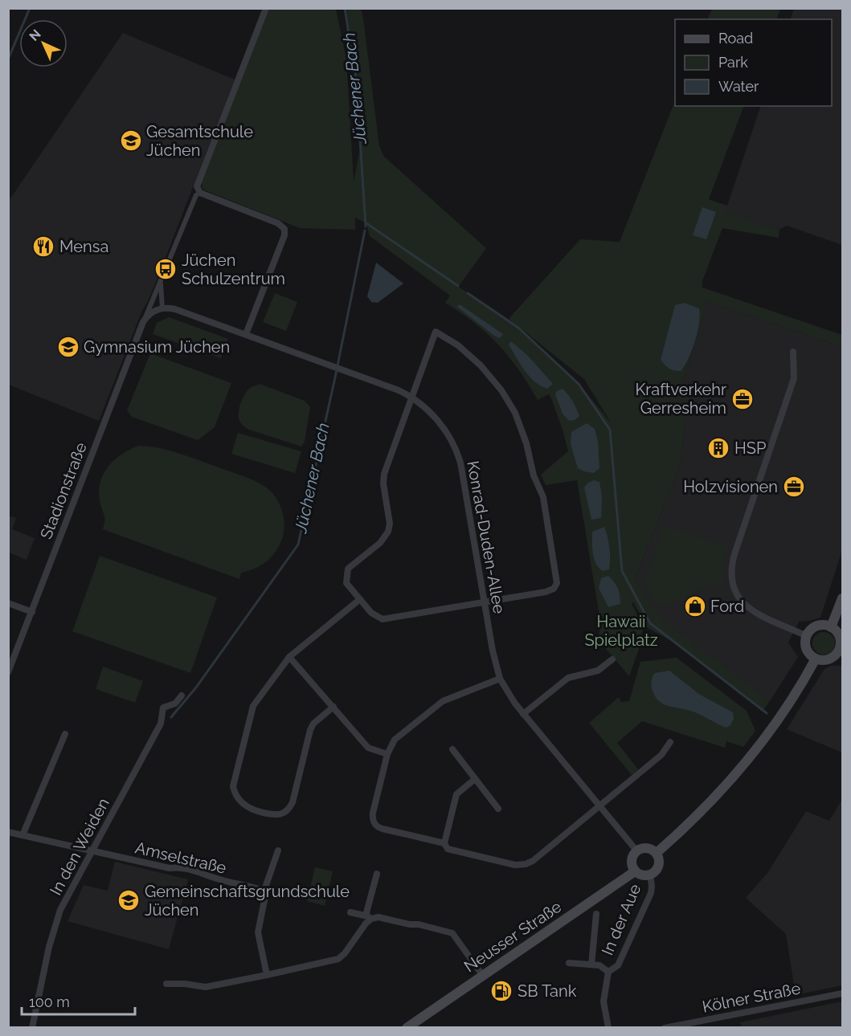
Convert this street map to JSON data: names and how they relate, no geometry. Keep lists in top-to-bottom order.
{
  "streets": {
    "main road": ["Neusser Straße"],
    "street": [
      "Stadionstraße",
      "Konrad-Duden-Allee",
      "In den Weiden",
      "Amselstraße",
      "In der Aue",
      "Kölner Straße"
    ]
  },
  "crossings": [
    ["Konrad-Duden-Allee", "In der Aue"],
    ["Konrad-Duden-Allee", "Neusser Straße"],
    ["In den Weiden", "Amselstraße"],
    ["In der Aue", "Neusser Straße"]
  ],
  "water": ["Jüchener Bach"],
  "parks": ["Hawaii Spielplatz"],
  "places": {
    "school or university": ["Gesamtschule Jüchen", "Gymnasium Jüchen", "Gemeinschaftsgrundschule Jüchen"],
    "restaurant": ["Mensa"],
    "bus stop": ["Jüchen Schulzentrum"],
    "office": ["Kraftverkehr Gerresheim", "Holzvisionen"],
    "building": ["HSP"],
    "shop": ["Ford"],
    "fuel station": ["SB Tank"]
  },
  "legend": ["Road", "Park", "Water"],
  "scale_bar": "100 m",
  "north": "top left"
}
